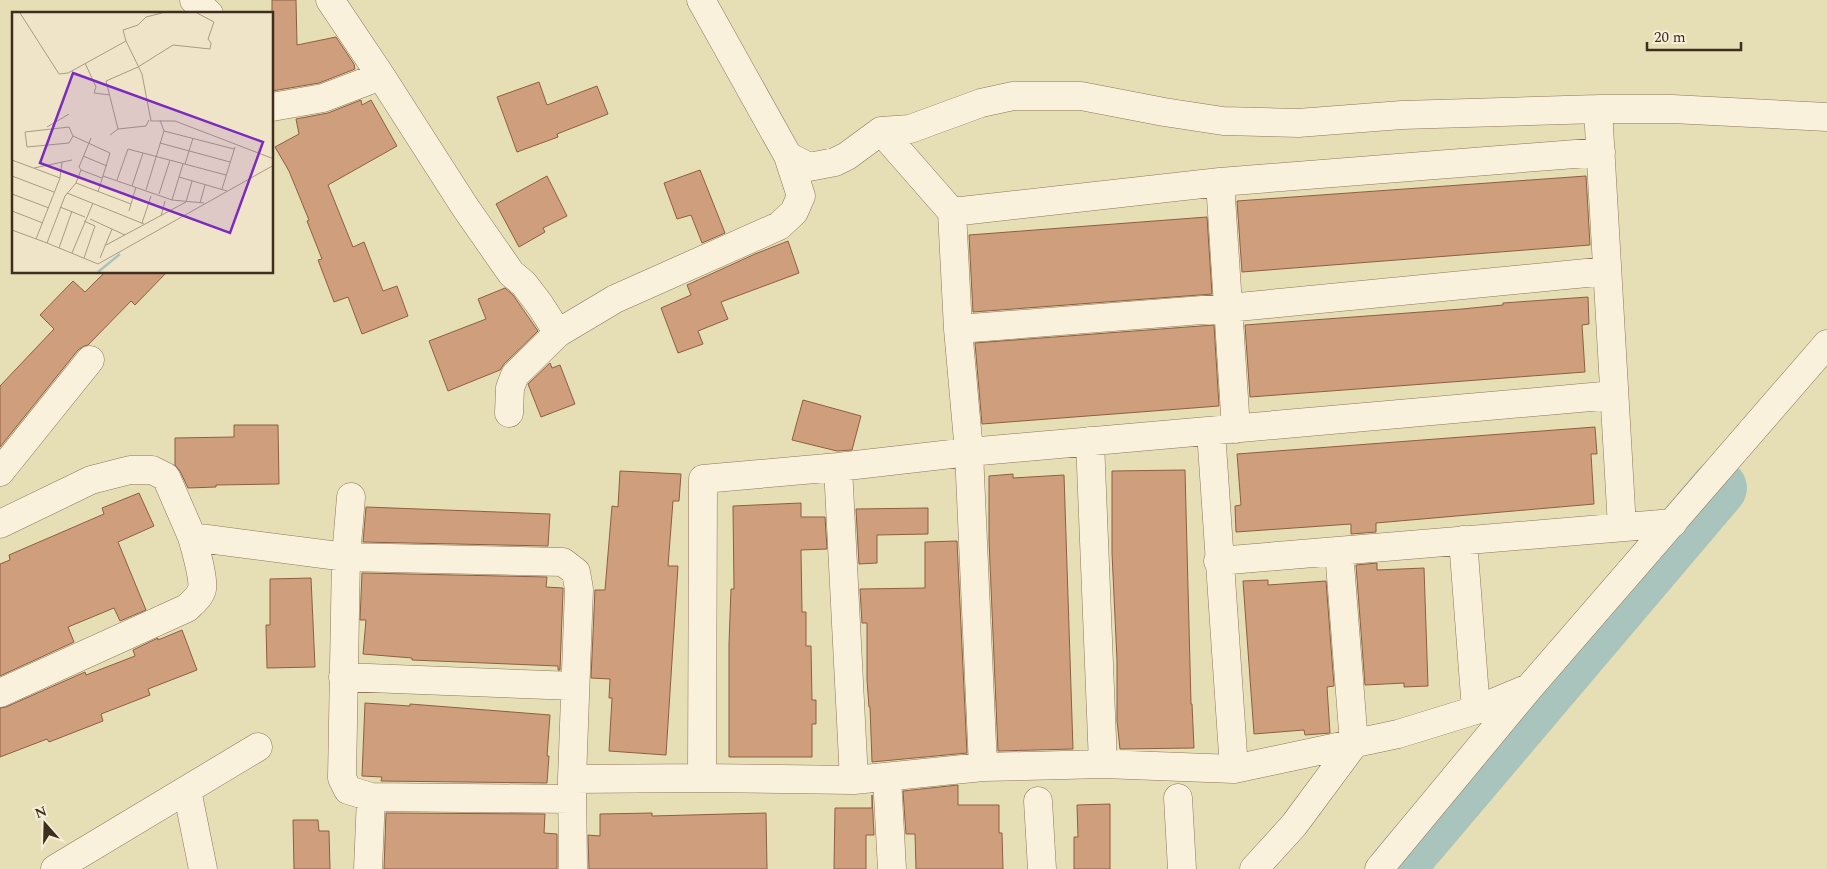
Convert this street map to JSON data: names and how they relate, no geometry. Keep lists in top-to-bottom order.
{
  "scale_bar": "20 m",
  "north": "top"
}
